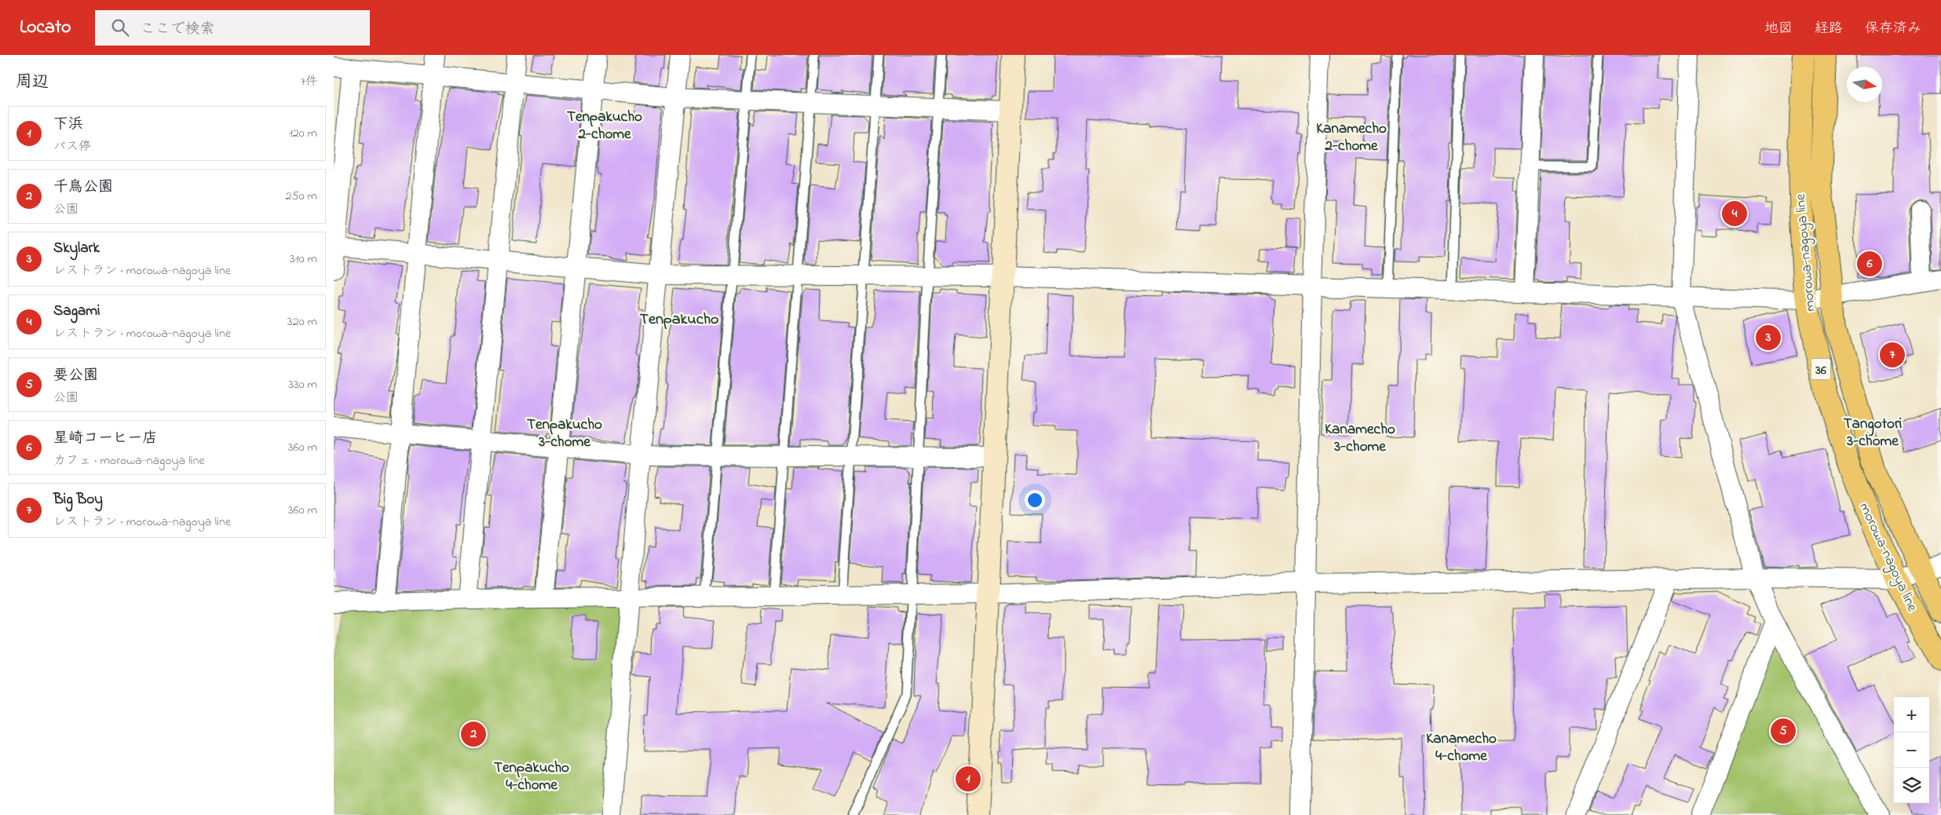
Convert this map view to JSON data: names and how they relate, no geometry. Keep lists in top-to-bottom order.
{
  "streets": {
    "main road": ["morowa-nagoya line", "36"]
  },
  "districts": [
    "Tenpakucho 2-chome",
    "Kanamecho 2-chome",
    "Tenpakucho",
    "Tangotori 3-chome",
    "Tenpakucho 3-chome",
    "Kanamecho 3-chome",
    "Kanamecho 4-chome",
    "Tenpakucho 4-chome"
  ],
  "north": "right",
  "page": {
    "header": "Locato",
    "search": "ここで検索",
    "nav": ["地図", "経路", "保存済み"],
    "heading": ["周辺", "7件"],
    "list": [
      {
        "mark": "1",
        "name": "下浜",
        "note": "バス停",
        "value": "120 m"
      },
      {
        "mark": "2",
        "name": "千鳥公園",
        "note": "公園",
        "value": "250 m"
      },
      {
        "mark": "3",
        "name": "Skylark",
        "note": "レストラン · morowa-nagoya line",
        "value": "310 m"
      },
      {
        "mark": "4",
        "name": "Sagami",
        "note": "レストラン · morowa-nagoya line",
        "value": "320 m"
      },
      {
        "mark": "5",
        "name": "要公園",
        "note": "公園",
        "value": "330 m"
      },
      {
        "mark": "6",
        "name": "星崎コーヒー店",
        "note": "カフェ · morowa-nagoya line",
        "value": "360 m"
      },
      {
        "mark": "7",
        "name": "Big Boy",
        "note": "レストラン · morowa-nagoya line",
        "value": "360 m"
      }
    ],
    "pins": [
      "4",
      "6",
      "3",
      "7",
      "5",
      "2",
      "1"
    ],
    "map_buttons": ["+", "−"]
  }
}
